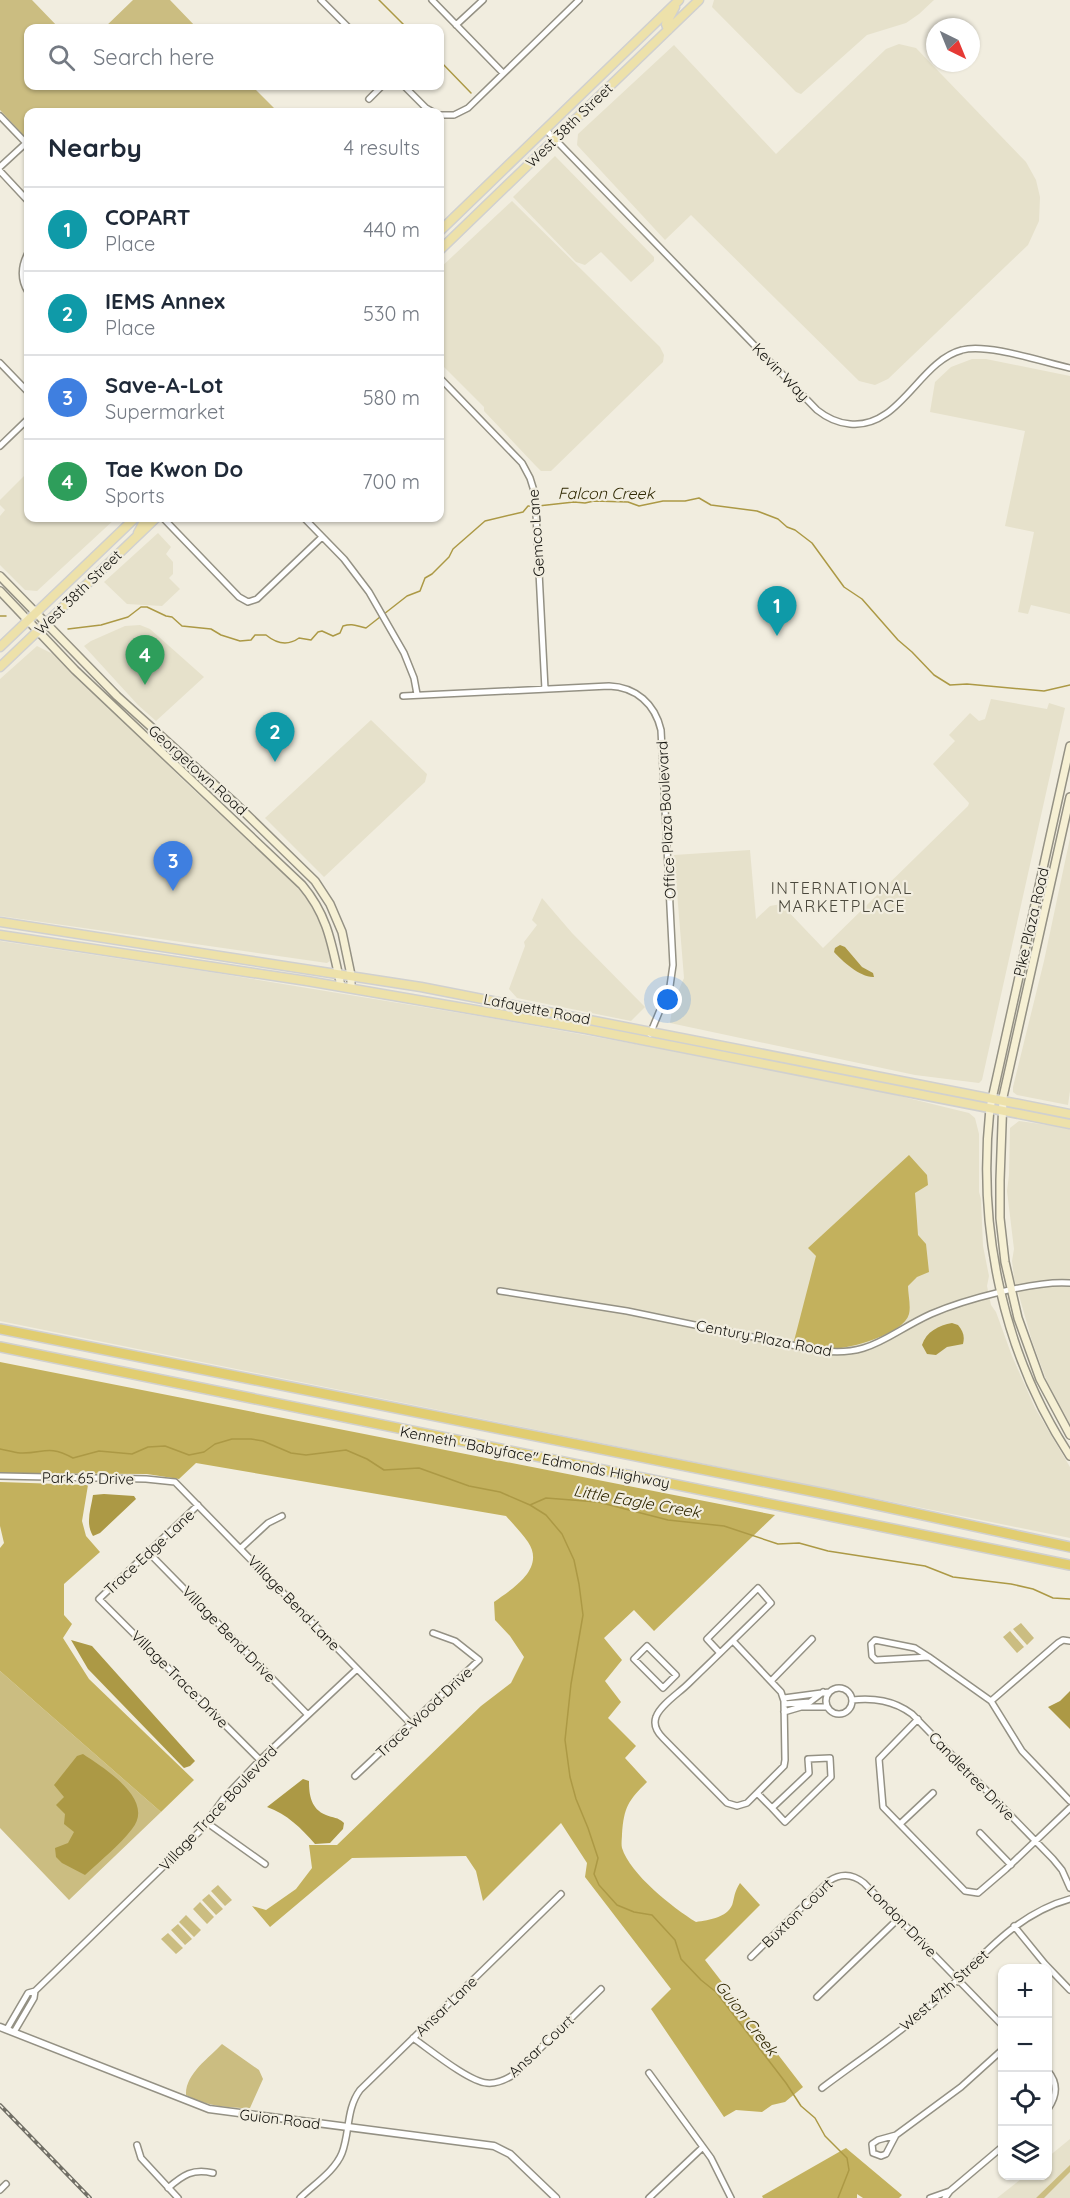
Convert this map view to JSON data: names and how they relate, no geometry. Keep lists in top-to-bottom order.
{
  "streets": {
    "highway": ["Kenneth \"Babyface\" Edmonds Highway"],
    "main road": [
      "West 38th Street",
      "Georgetown Road",
      "Pike Plaza Road",
      "Lafayette Road"
    ],
    "street": [
      "Kevin Way",
      "Gemco Lane",
      "Office Plaza Boulevard",
      "Century Plaza Road",
      "Park 65 Drive",
      "Trace Edge Lane",
      "Village Bend Lane",
      "Village Bend Drive",
      "Village Trace Drive",
      "Trace Wood Drive",
      "Candletree Drive",
      "Village Trace Boulevard",
      "Buxton Court",
      "London Drive",
      "West 47th Street",
      "Ansar Lane",
      "Ansar Court",
      "Guion Road"
    ]
  },
  "crossings": [
    ["West 38th Street", "Kevin Way"],
    ["West 38th Street", "Georgetown Road"],
    ["Gemco Lane", "Office Plaza Boulevard"],
    ["Georgetown Road", "Lafayette Road"],
    ["Office Plaza Boulevard", "Lafayette Road"],
    ["Pike Plaza Road", "Lafayette Road"],
    ["Park 65 Drive", "Village Bend Lane"],
    ["Trace Edge Lane", "Village Bend Lane"],
    ["Trace Edge Lane", "Village Bend Drive"],
    ["Trace Edge Lane", "Village Trace Drive"],
    ["Village Bend Lane", "Trace Wood Drive"],
    ["Village Bend Lane", "Village Trace Boulevard"],
    ["Village Bend Drive", "Village Trace Boulevard"],
    ["Village Trace Drive", "Village Trace Boulevard"],
    ["Village Trace Boulevard", "Guion Road"],
    ["Buxton Court", "London Drive"],
    ["London Drive", "West 47th Street"],
    ["Ansar Lane", "Ansar Court"],
    ["Ansar Lane", "Guion Road"]
  ],
  "districts": ["INTERNATIONAL MARKETPLACE"],
  "water": ["Falcon Creek", "Little Eagle Creek", "Guion Creek"],
  "north": "bottom right",
  "page": {
    "search": "Search here",
    "heading": ["Nearby", "4 results"],
    "list": [
      {
        "mark": "1",
        "name": "COPART",
        "note": "Place",
        "value": "440 m"
      },
      {
        "mark": "2",
        "name": "IEMS Annex",
        "note": "Place",
        "value": "530 m"
      },
      {
        "mark": "3",
        "name": "Save-A-Lot",
        "note": "Supermarket",
        "value": "580 m"
      },
      {
        "mark": "4",
        "name": "Tae Kwon Do",
        "note": "Sports",
        "value": "700 m"
      }
    ],
    "pins": [
      "1",
      "4",
      "2",
      "3"
    ],
    "map_buttons": ["+", "−"]
  }
}
